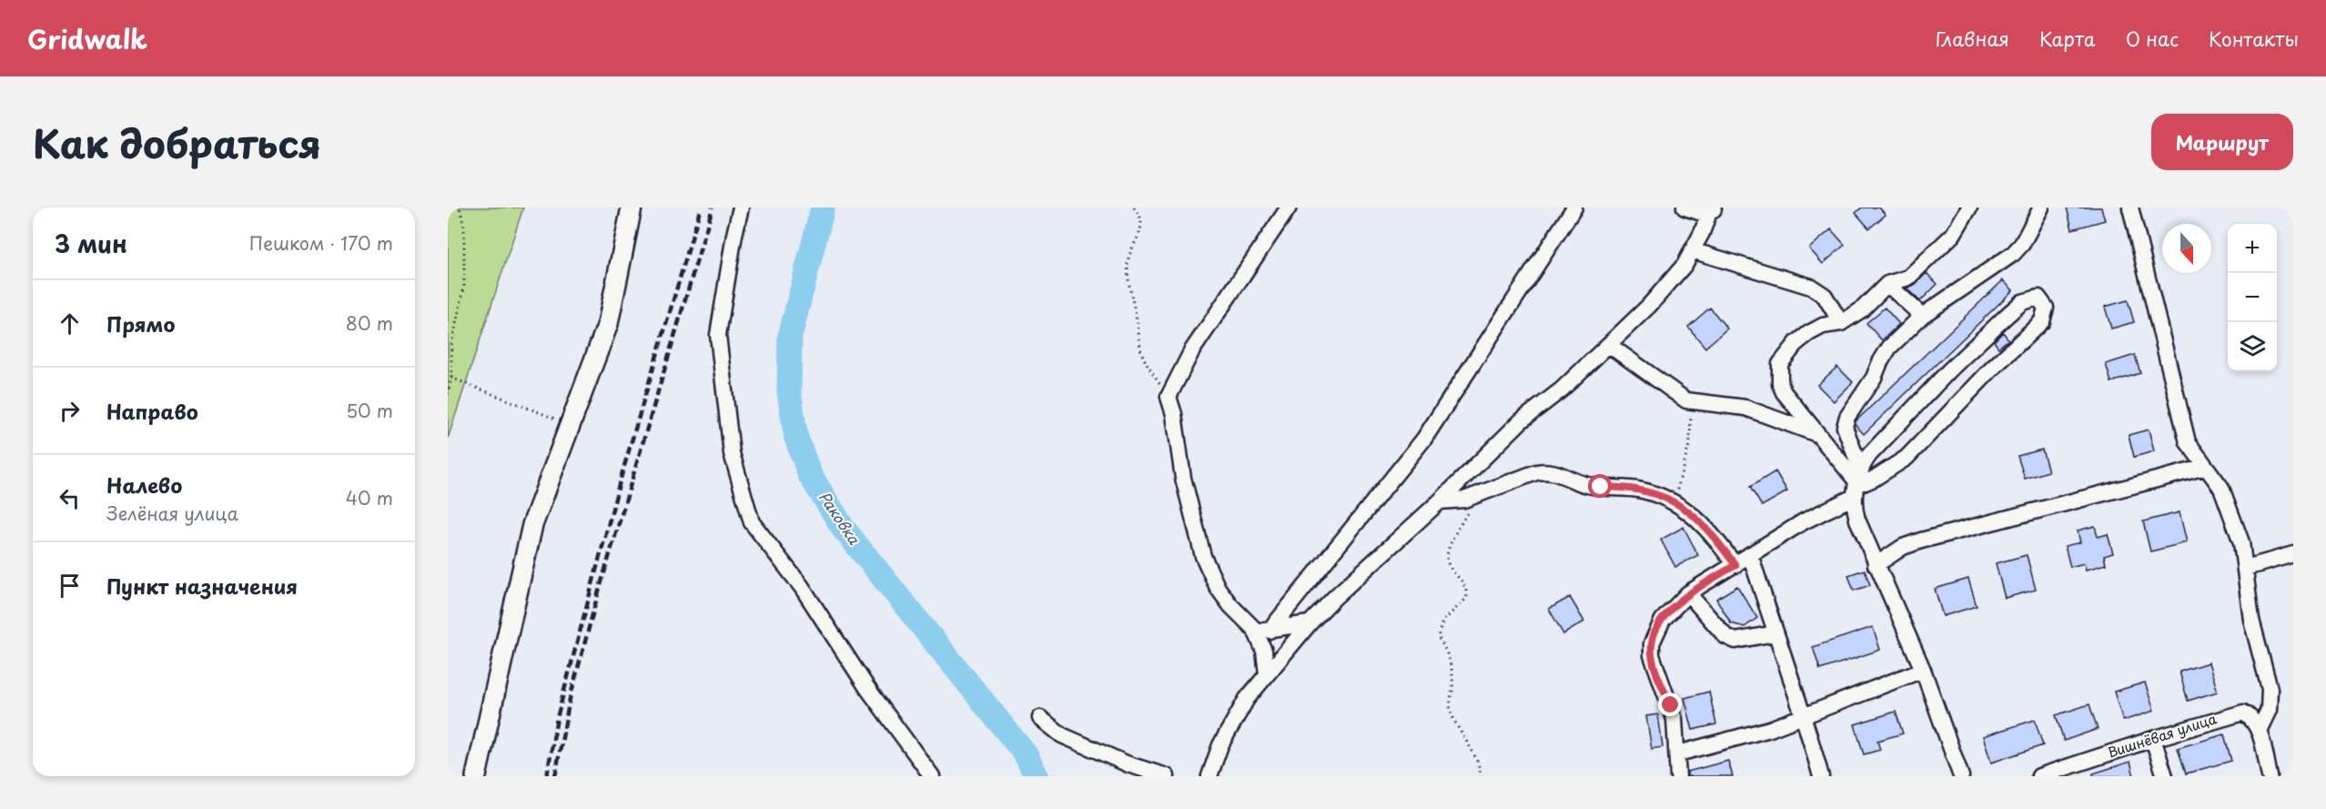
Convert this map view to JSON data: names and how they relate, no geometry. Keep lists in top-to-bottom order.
{
  "streets": {
    "street": ["Вишнёвая улица"]
  },
  "water": ["Раковка"],
  "north": "bottom",
  "page": {
    "header": "Gridwalk",
    "nav": [
      "Главная",
      "Карта",
      "О нас",
      "Контакты"
    ],
    "title": "Как добраться",
    "buttons": "Маршрут",
    "heading": ["3 мин", "Пешком · 170 m"],
    "map_buttons": ["+", "−"],
    "list": [
      ["Прямо", "80 m"],
      ["Направо", "50 m"],
      ["Налево", "Зелёная улица", "40 m"],
      "Пункт назначения"
    ]
  }
}
